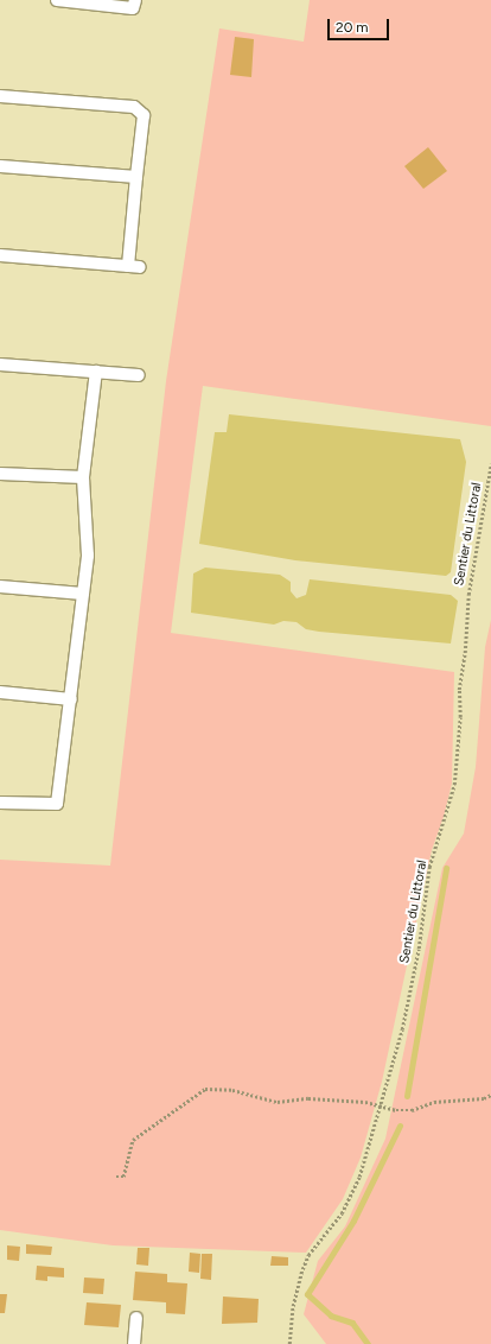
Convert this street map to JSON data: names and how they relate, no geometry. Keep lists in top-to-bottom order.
{
  "streets": {
    "path": ["Sentier du Littoral"]
  },
  "scale_bar": "20 m"
}
